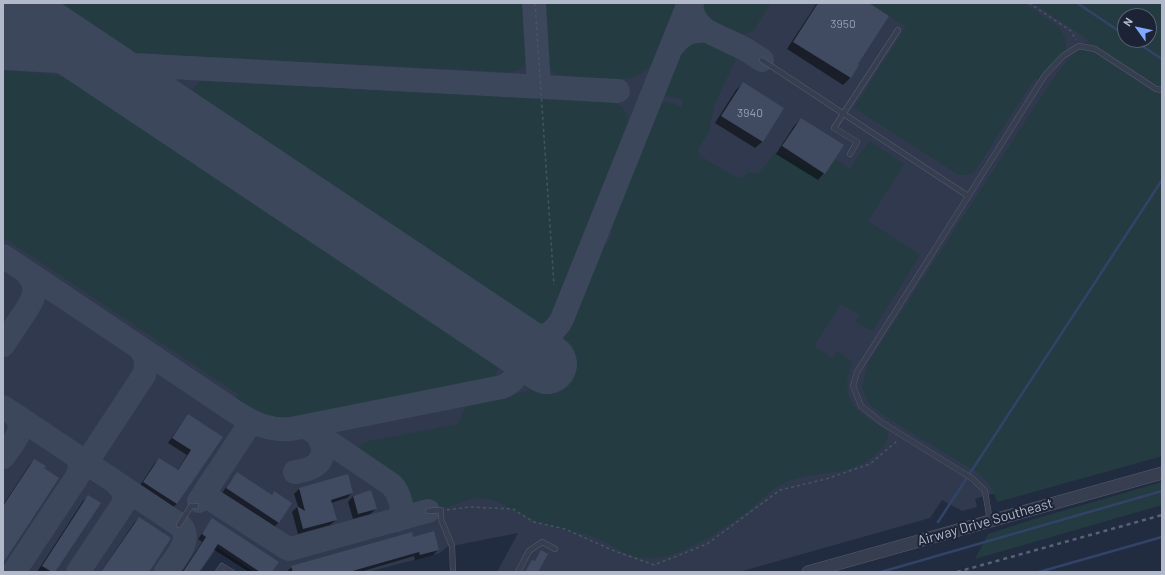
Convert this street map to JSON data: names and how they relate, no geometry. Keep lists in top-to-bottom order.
{
  "streets": {
    "street": ["Airway Drive Southeast"]
  },
  "house_numbers": ["3950", "3940"],
  "north": "top left"
}
